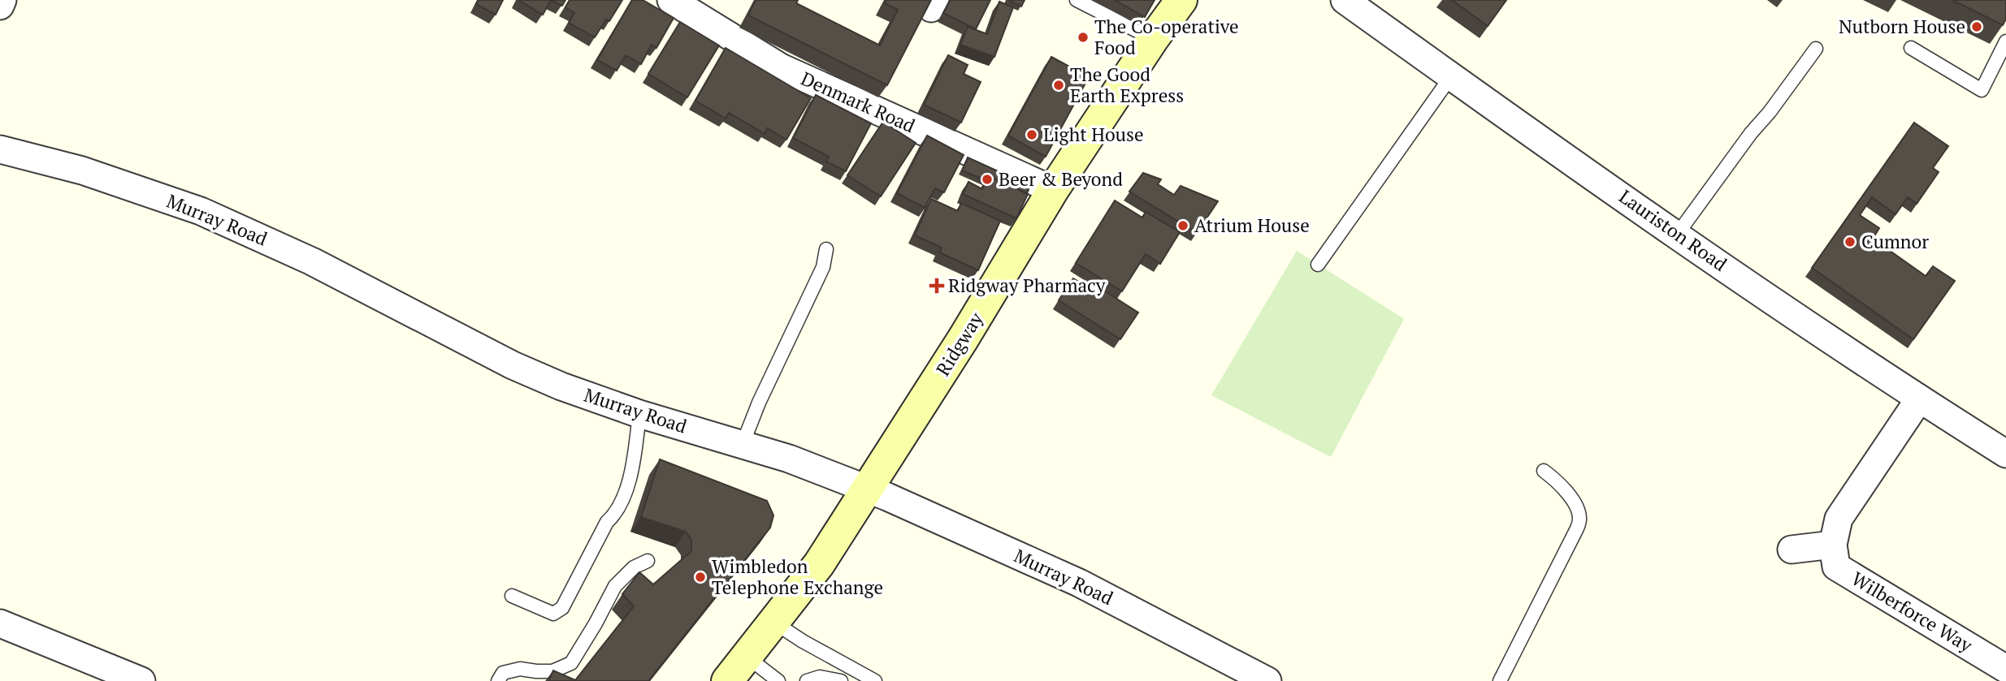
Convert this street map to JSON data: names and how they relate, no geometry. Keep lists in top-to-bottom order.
{
  "streets": {
    "street": [
      "Denmark Road",
      "Murray Road",
      "Lauriston Road",
      "Ridgway",
      "Wilberforce Way"
    ]
  },
  "crossings": [
    ["Denmark Road", "Ridgway"],
    ["Murray Road", "Ridgway"]
  ],
  "places": {
    "other": [
      "Nutborn House",
      "The Co-operative Food",
      "The Good Earth Express",
      "Light House",
      "Beer & Beyond",
      "Atrium House",
      "Cumnor",
      "Wimbledon Telephone Exchange"
    ],
    "health": ["Ridgway Pharmacy"]
  }
}
